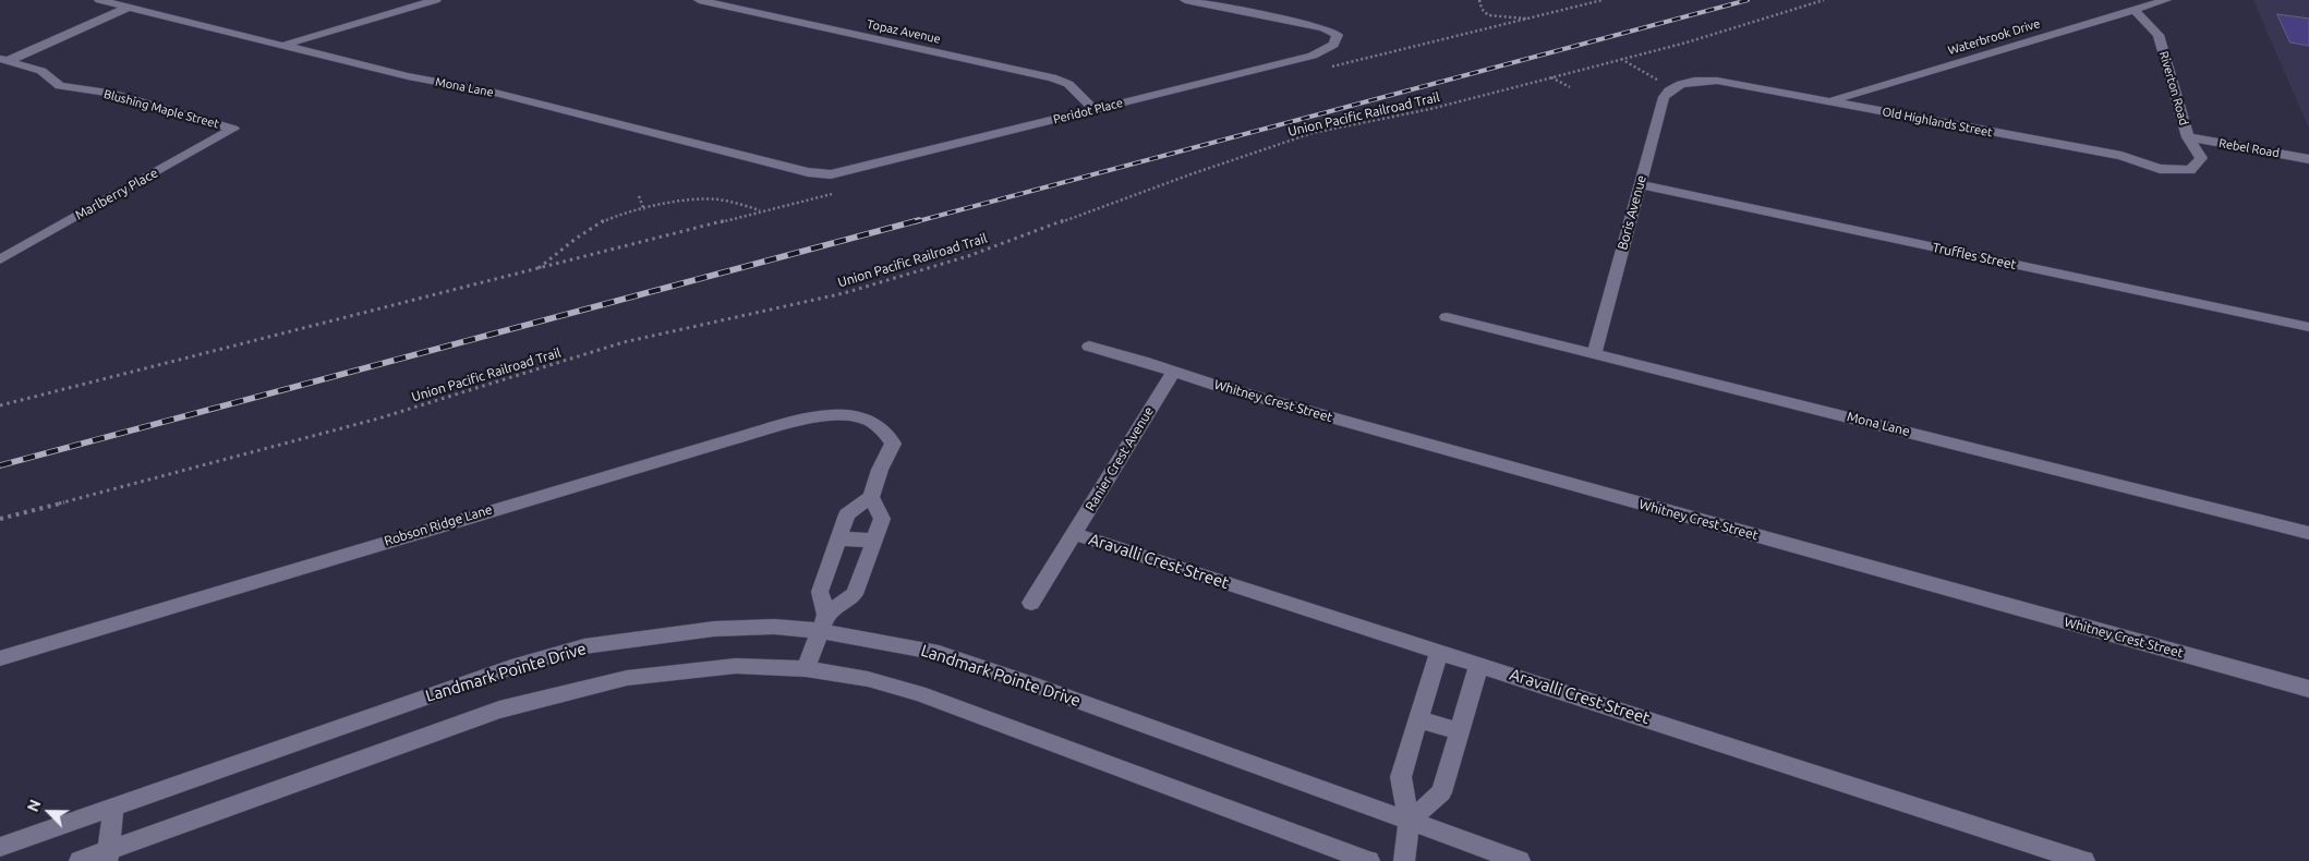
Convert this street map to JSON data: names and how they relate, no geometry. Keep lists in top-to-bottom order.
{
  "streets": {
    "street": [
      "Topaz Avenue",
      "Waterbrook Drive",
      "Mona Lane",
      "Riverton Road",
      "Blushing Maple Street",
      "Peridot Place",
      "Old Highlands Street",
      "Rebel Road",
      "Marlberry Place",
      "Boris Avenue",
      "Truffles Street",
      "Whitney Crest Street",
      "Ranier Crest Avenue",
      "Robson Ridge Lane",
      "Aravalli Crest Street",
      "Landmark Pointe Drive"
    ],
    "path": ["Union Pacific Railroad Trail"]
  },
  "crossings": [
    ["Topaz Avenue", "Peridot Place"],
    ["Waterbrook Drive", "Riverton Road"],
    ["Waterbrook Drive", "Old Highlands Street"],
    ["Mona Lane", "Peridot Place"],
    ["Mona Lane", "Boris Avenue"],
    ["Riverton Road", "Old Highlands Street"],
    ["Riverton Road", "Rebel Road"],
    ["Blushing Maple Street", "Marlberry Place"],
    ["Old Highlands Street", "Boris Avenue"],
    ["Boris Avenue", "Truffles Street"],
    ["Whitney Crest Street", "Ranier Crest Avenue"],
    ["Ranier Crest Avenue", "Aravalli Crest Street"]
  ],
  "north": "top left"
}
